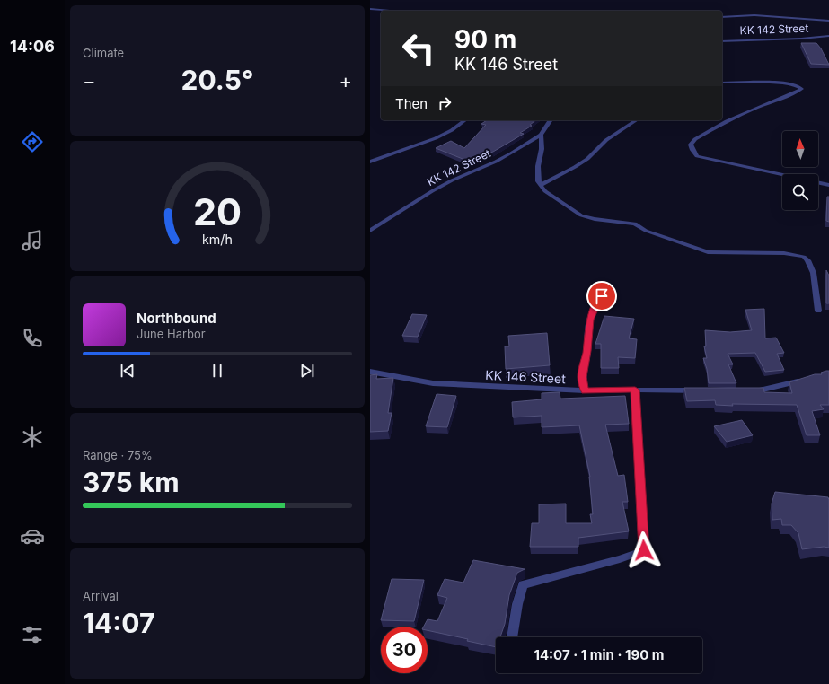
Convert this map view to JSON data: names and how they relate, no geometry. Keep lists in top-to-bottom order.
{
  "streets": {
    "street": ["KK 142 Street", "KK 146 Street"]
  },
  "north": "top",
  "page": {
    "tabs": "14:06",
    "tile": [
      "Climate",
      ["Range · 75%", "375 km"],
      ["Arrival", "14:07"]
    ],
    "turn": ["90 m", "KK 146 Street"],
    "heat": ["−", "20.5°", "+"],
    "then": "Then",
    "song": ["Northbound", "June Harbor"],
    "limit": "30",
    "trip": "14:07 · 1 min · 190 m",
    "gauge": ["20", "km/h"]
  }
}
